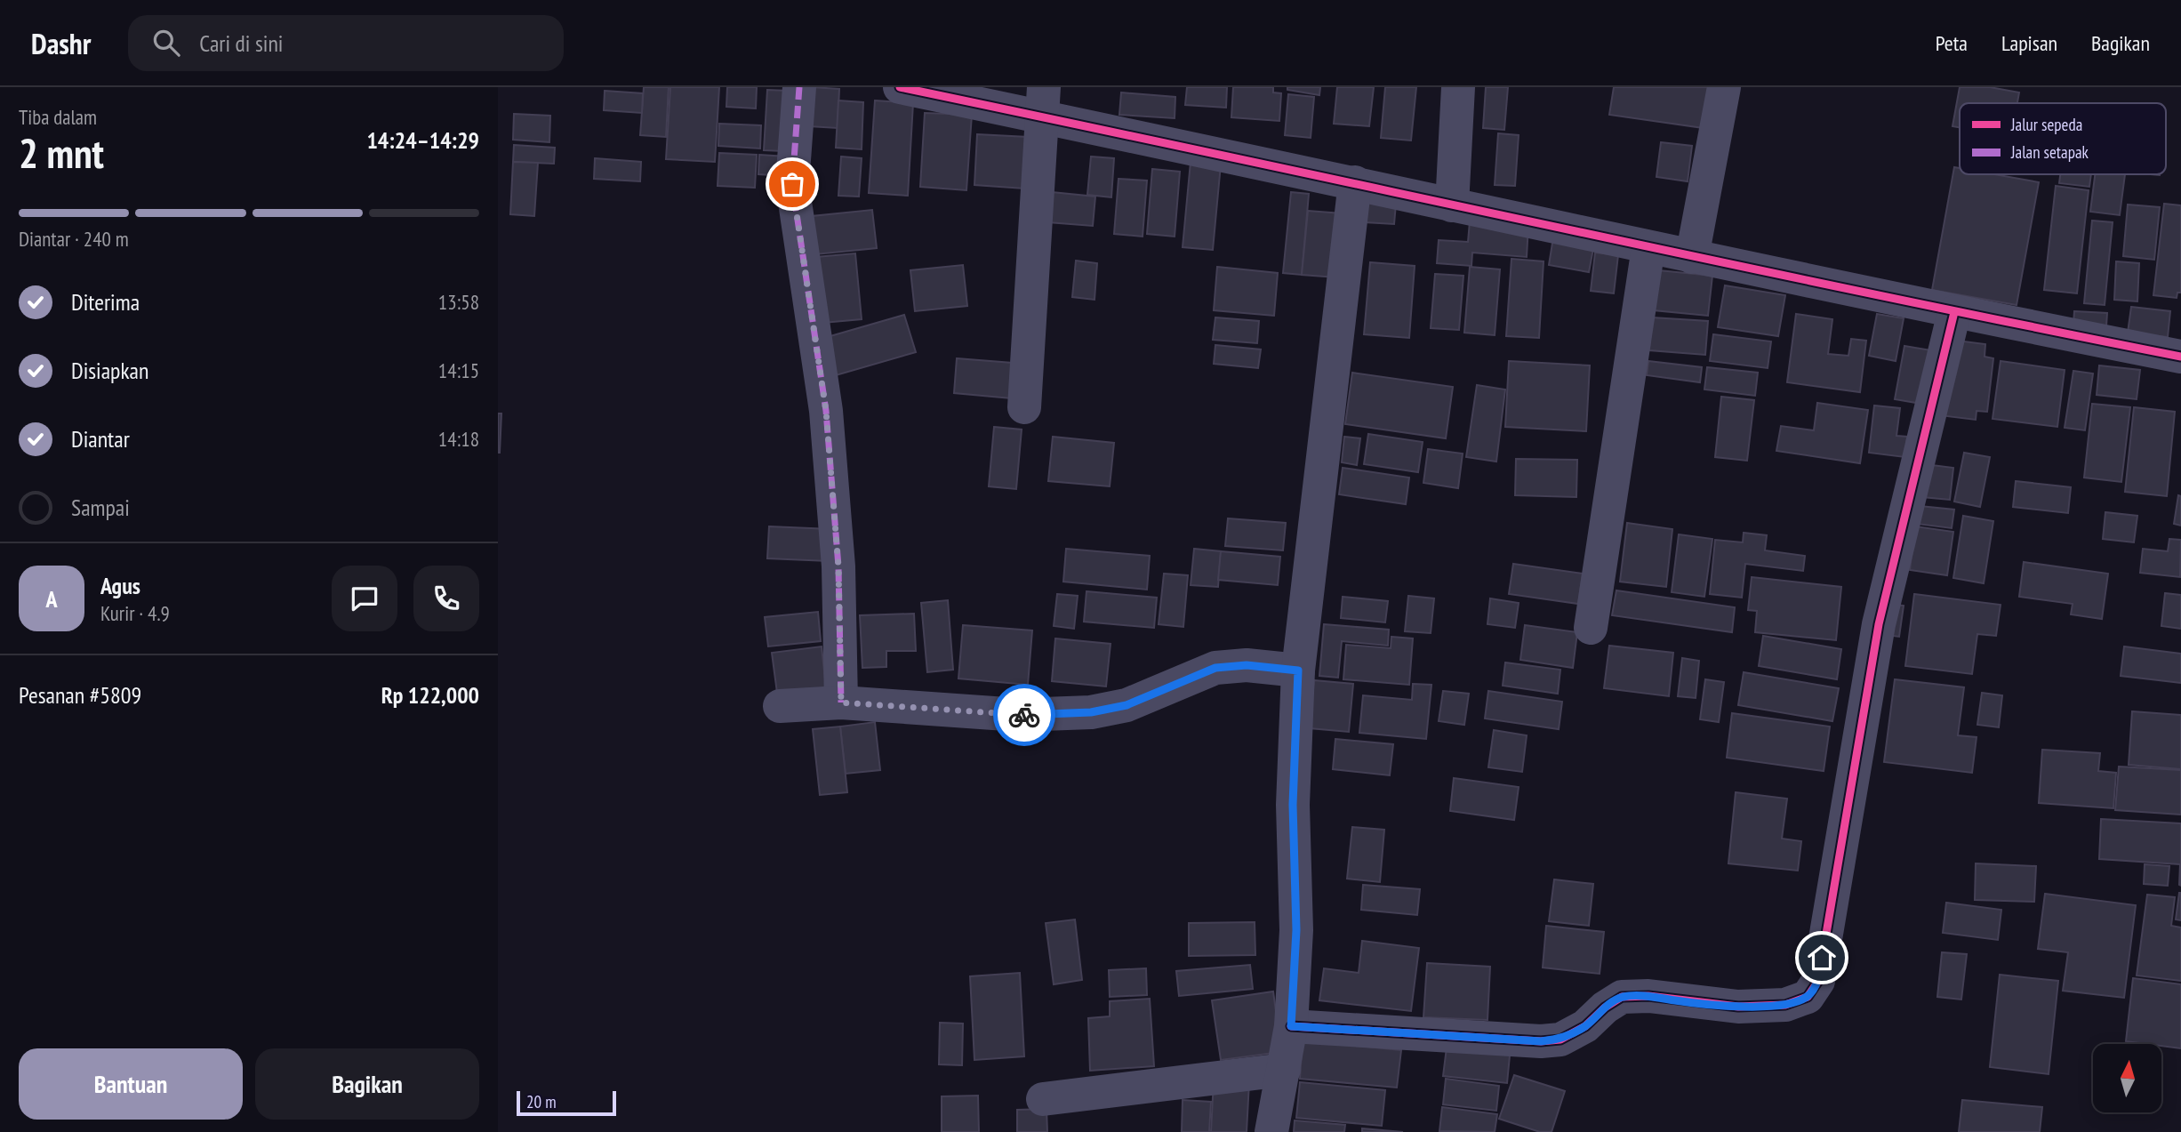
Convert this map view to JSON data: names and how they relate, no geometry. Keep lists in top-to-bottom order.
{
  "legend": ["Jalur sepeda", "Jalan setapak"],
  "scale_bar": "20 m",
  "north": "top",
  "page": {
    "header": "Dashr",
    "search": "Cari di sini",
    "nav": ["Peta", "Lapisan", "Bagikan"],
    "heading": ["2 mnt", "Tiba dalam", "14:24–14:29"],
    "panel": [
      "Agus",
      "Kurir · 4.9",
      "Pesanan #5809",
      "Rp 122,000"
    ],
    "bar": "Diantar · 240 m",
    "list": [
      ["Diterima", "13:58"],
      ["Disiapkan", "14:15"],
      ["Diantar", "14:18"],
      "Sampai"
    ],
    "round": "A",
    "buttons": ["Bantuan", "Bagikan"],
    "scale": "20 m"
  }
}
